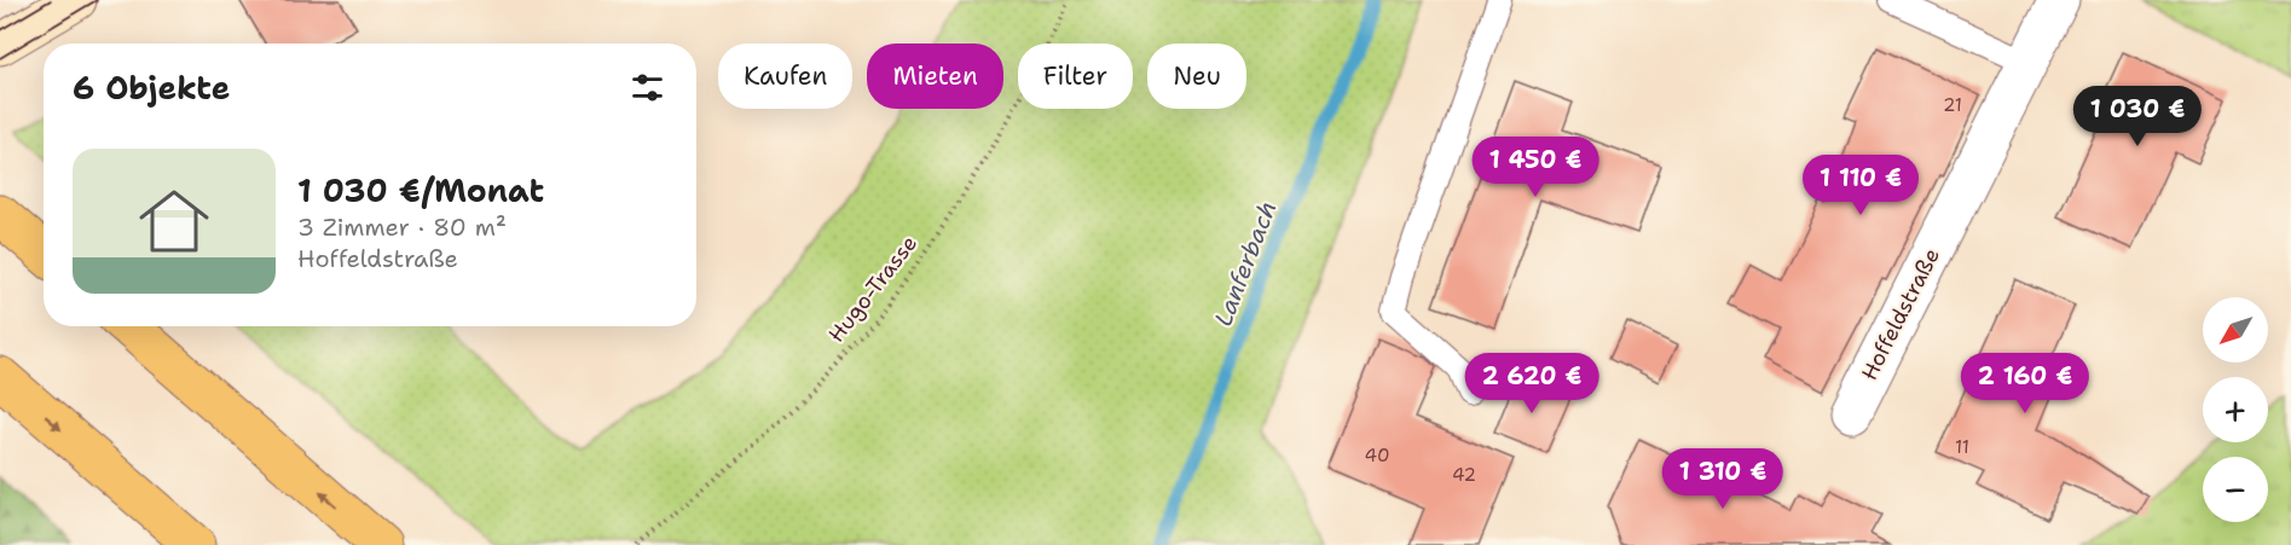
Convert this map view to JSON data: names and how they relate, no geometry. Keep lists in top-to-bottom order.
{
  "streets": {
    "street": ["Hoffeldstraße"],
    "path": ["Hugo-Trasse"]
  },
  "water": ["Lanferbach"],
  "house_numbers": [
    "21",
    "11",
    "40",
    "42"
  ],
  "north": "bottom left",
  "page": {
    "chip": [
      "Kaufen",
      "Mieten",
      "Filter",
      "Neu"
    ],
    "heading": "6 Objekte",
    "price": [
      "1 030 €",
      "1 450 €",
      "1 110 €",
      "2 620 €",
      "2 160 €",
      "1 310 €"
    ],
    "list": [
      {
        "name": "1 030 €/Monat",
        "note": "3 Zimmer · 80 m² · Hoffeldstraße"
      }
    ],
    "map_buttons": ["+", "−"]
  }
}
